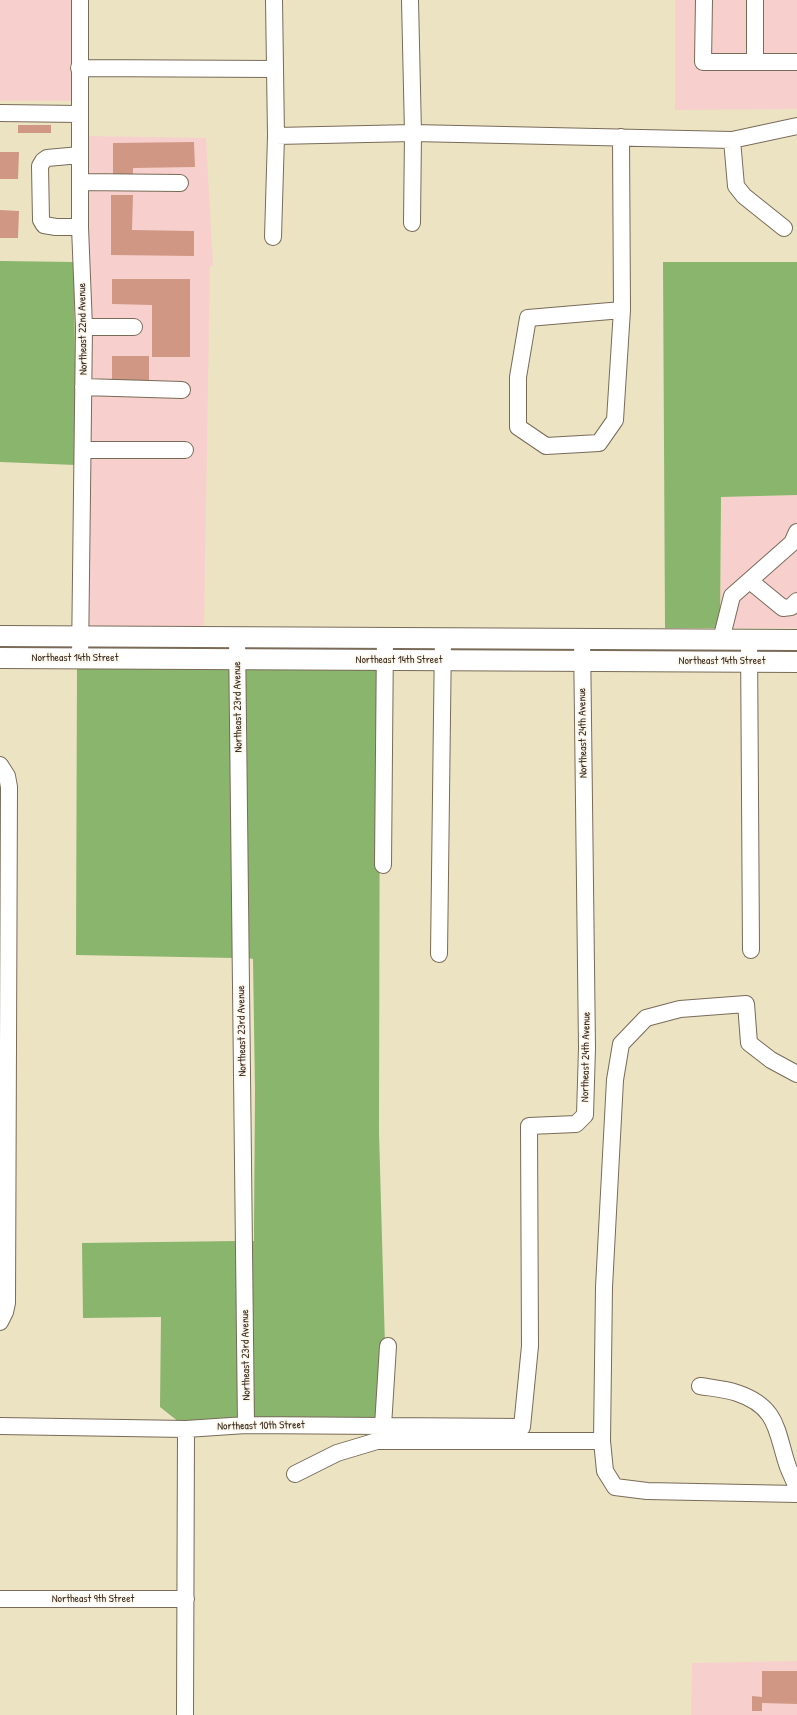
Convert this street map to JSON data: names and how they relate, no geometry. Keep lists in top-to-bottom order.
{
  "streets": {
    "main road": ["Northeast 14th Street"],
    "street": [
      "Northeast 22nd Avenue",
      "Northeast 23rd Avenue",
      "Northeast 24th Avenue",
      "Northeast 10th Street",
      "Northeast 9th Street"
    ]
  },
  "crossings": [
    ["Northeast 22nd Avenue", "Northeast 14th Street"],
    ["Northeast 14th Street", "Northeast 23rd Avenue"],
    ["Northeast 14th Street", "Northeast 24th Avenue"],
    ["Northeast 23rd Avenue", "Northeast 10th Street"],
    ["Northeast 24th Avenue", "Northeast 10th Street"]
  ]
}
